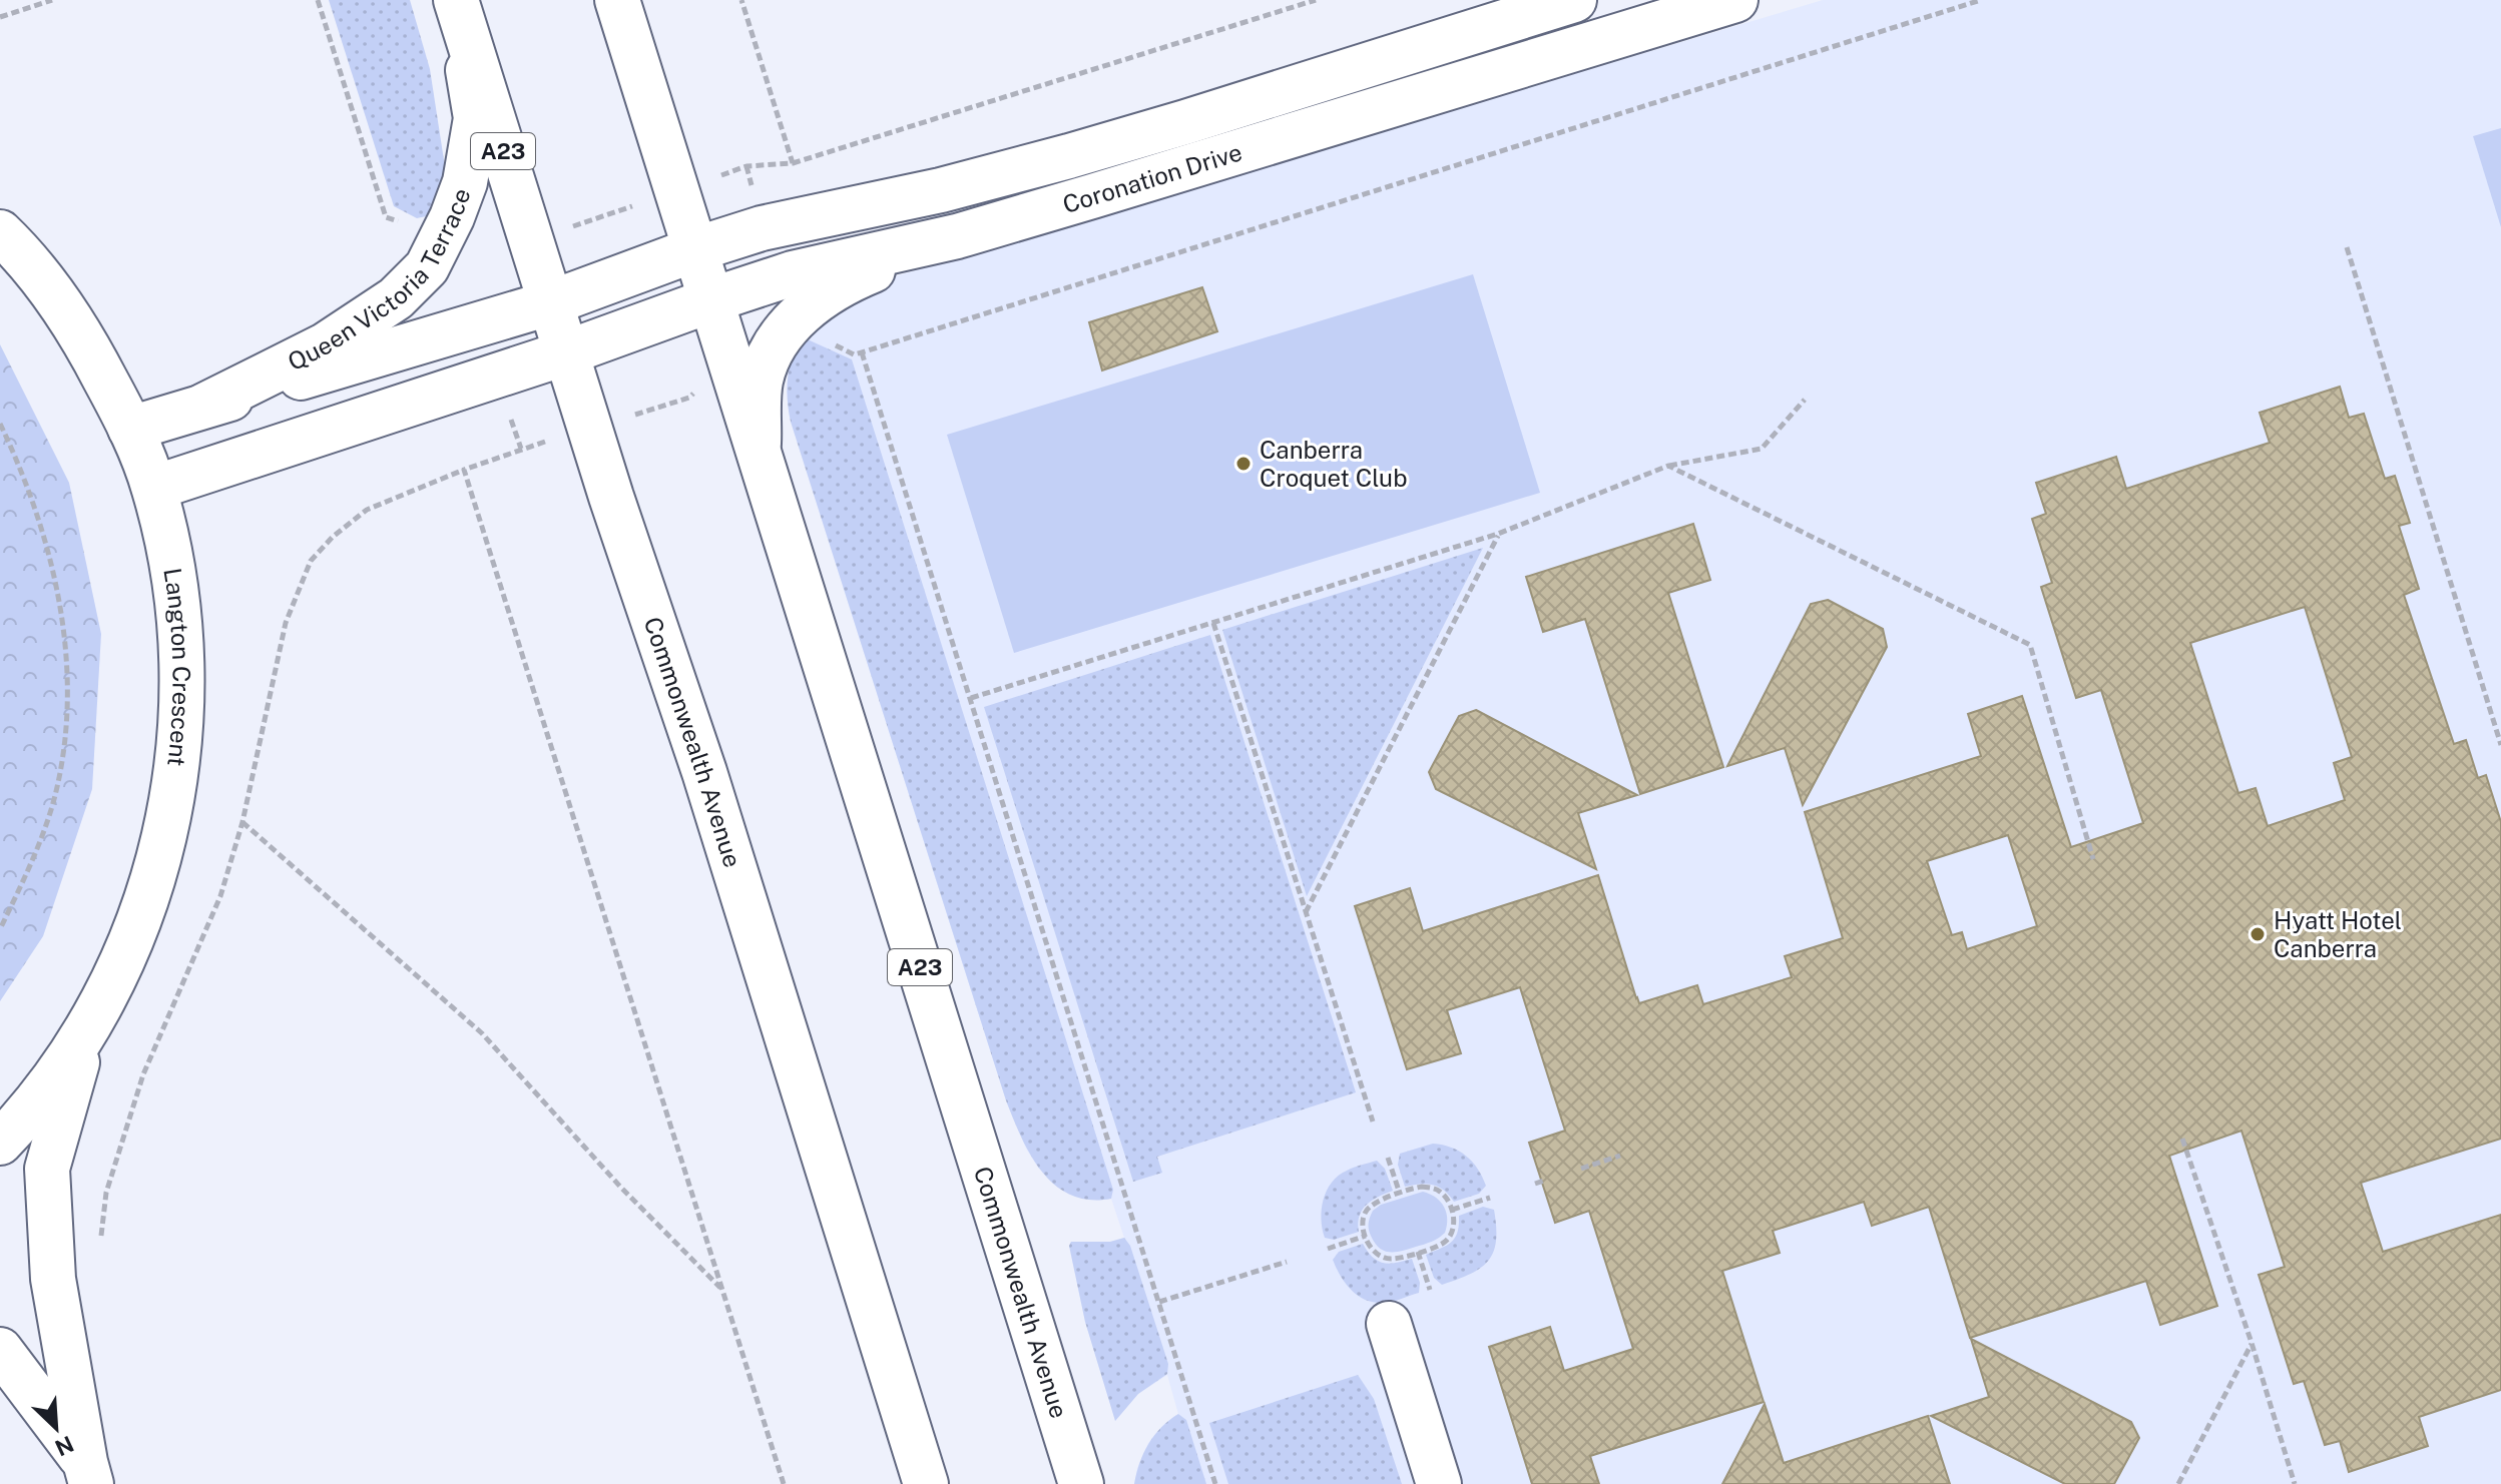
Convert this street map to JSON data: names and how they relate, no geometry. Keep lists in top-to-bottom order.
{
  "streets": {
    "main road": [
      "A23",
      "Coronation Drive",
      "Queen Victoria Terrace",
      "Langton Crescent",
      "Commonwealth Avenue"
    ]
  },
  "crossings": [
    ["Coronation Drive", "Queen Victoria Terrace"],
    ["Coronation Drive", "Commonwealth Avenue"],
    ["Queen Victoria Terrace", "Commonwealth Avenue"]
  ],
  "places": ["Canberra Croquet Club", "Hyatt Hotel Canberra"],
  "north": "bottom right"
}
